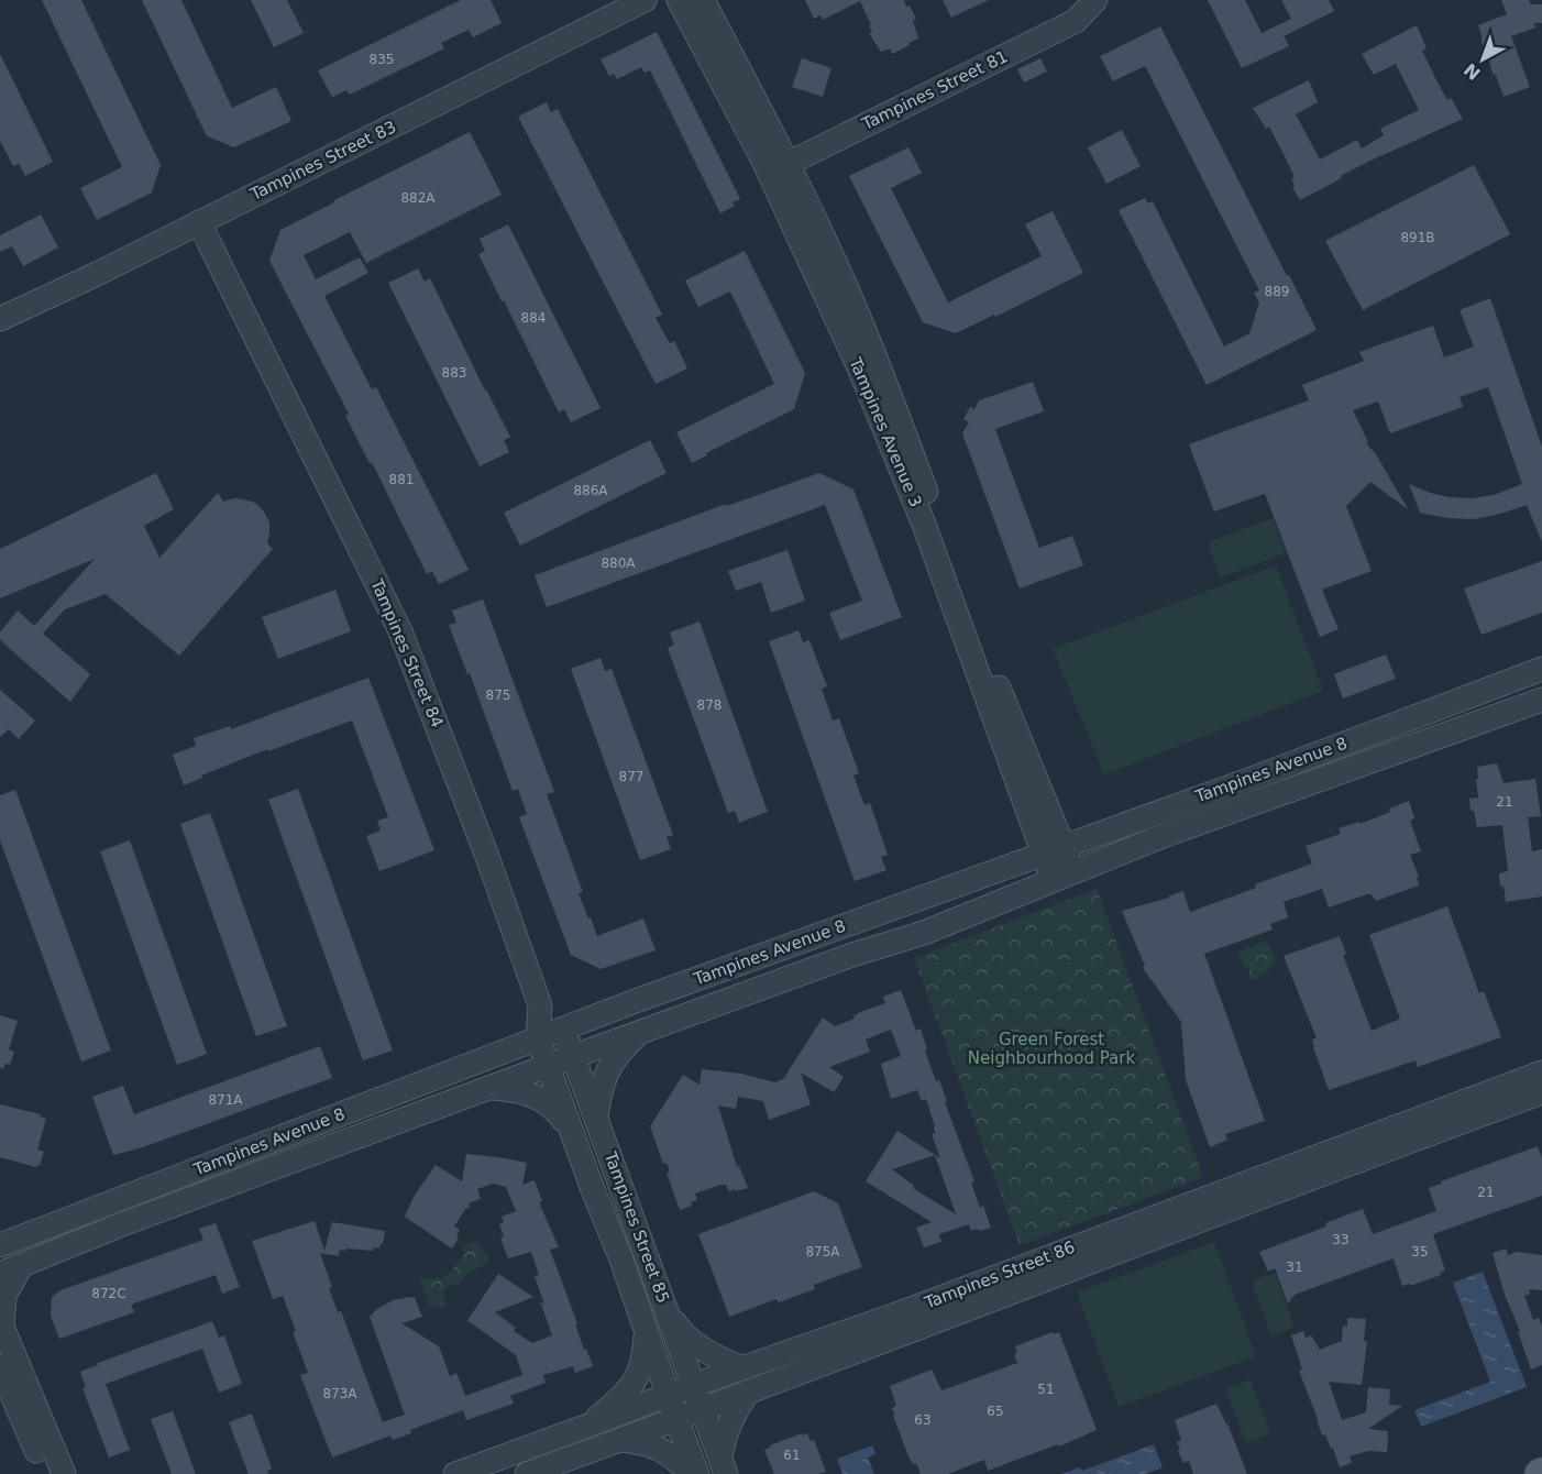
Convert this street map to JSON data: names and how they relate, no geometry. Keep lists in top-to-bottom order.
{
  "streets": {
    "street": [
      "Tampines Street 81",
      "Tampines Street 83",
      "Tampines Avenue 3",
      "Tampines Street 84",
      "Tampines Avenue 8",
      "Tampines Street 85",
      "Tampines Street 86"
    ]
  },
  "crossings": [
    ["Tampines Street 81", "Tampines Avenue 3"],
    ["Tampines Street 83", "Tampines Street 84"],
    ["Tampines Avenue 3", "Tampines Avenue 8"],
    ["Tampines Street 84", "Tampines Avenue 8"],
    ["Tampines Street 84", "Tampines Street 85"],
    ["Tampines Avenue 8", "Tampines Street 85"],
    ["Tampines Street 85", "Tampines Street 86"]
  ],
  "parks": ["Green Forest Neighbourhood Park"],
  "house_numbers": [
    "835",
    "882A",
    "891B",
    "889",
    "884",
    "883",
    "881",
    "886A",
    "880A",
    "875",
    "878",
    "877",
    "21",
    "871A",
    "21",
    "33",
    "875A",
    "35",
    "31",
    "872C",
    "51",
    "873A",
    "65",
    "63",
    "61"
  ],
  "north": "bottom left"
}
